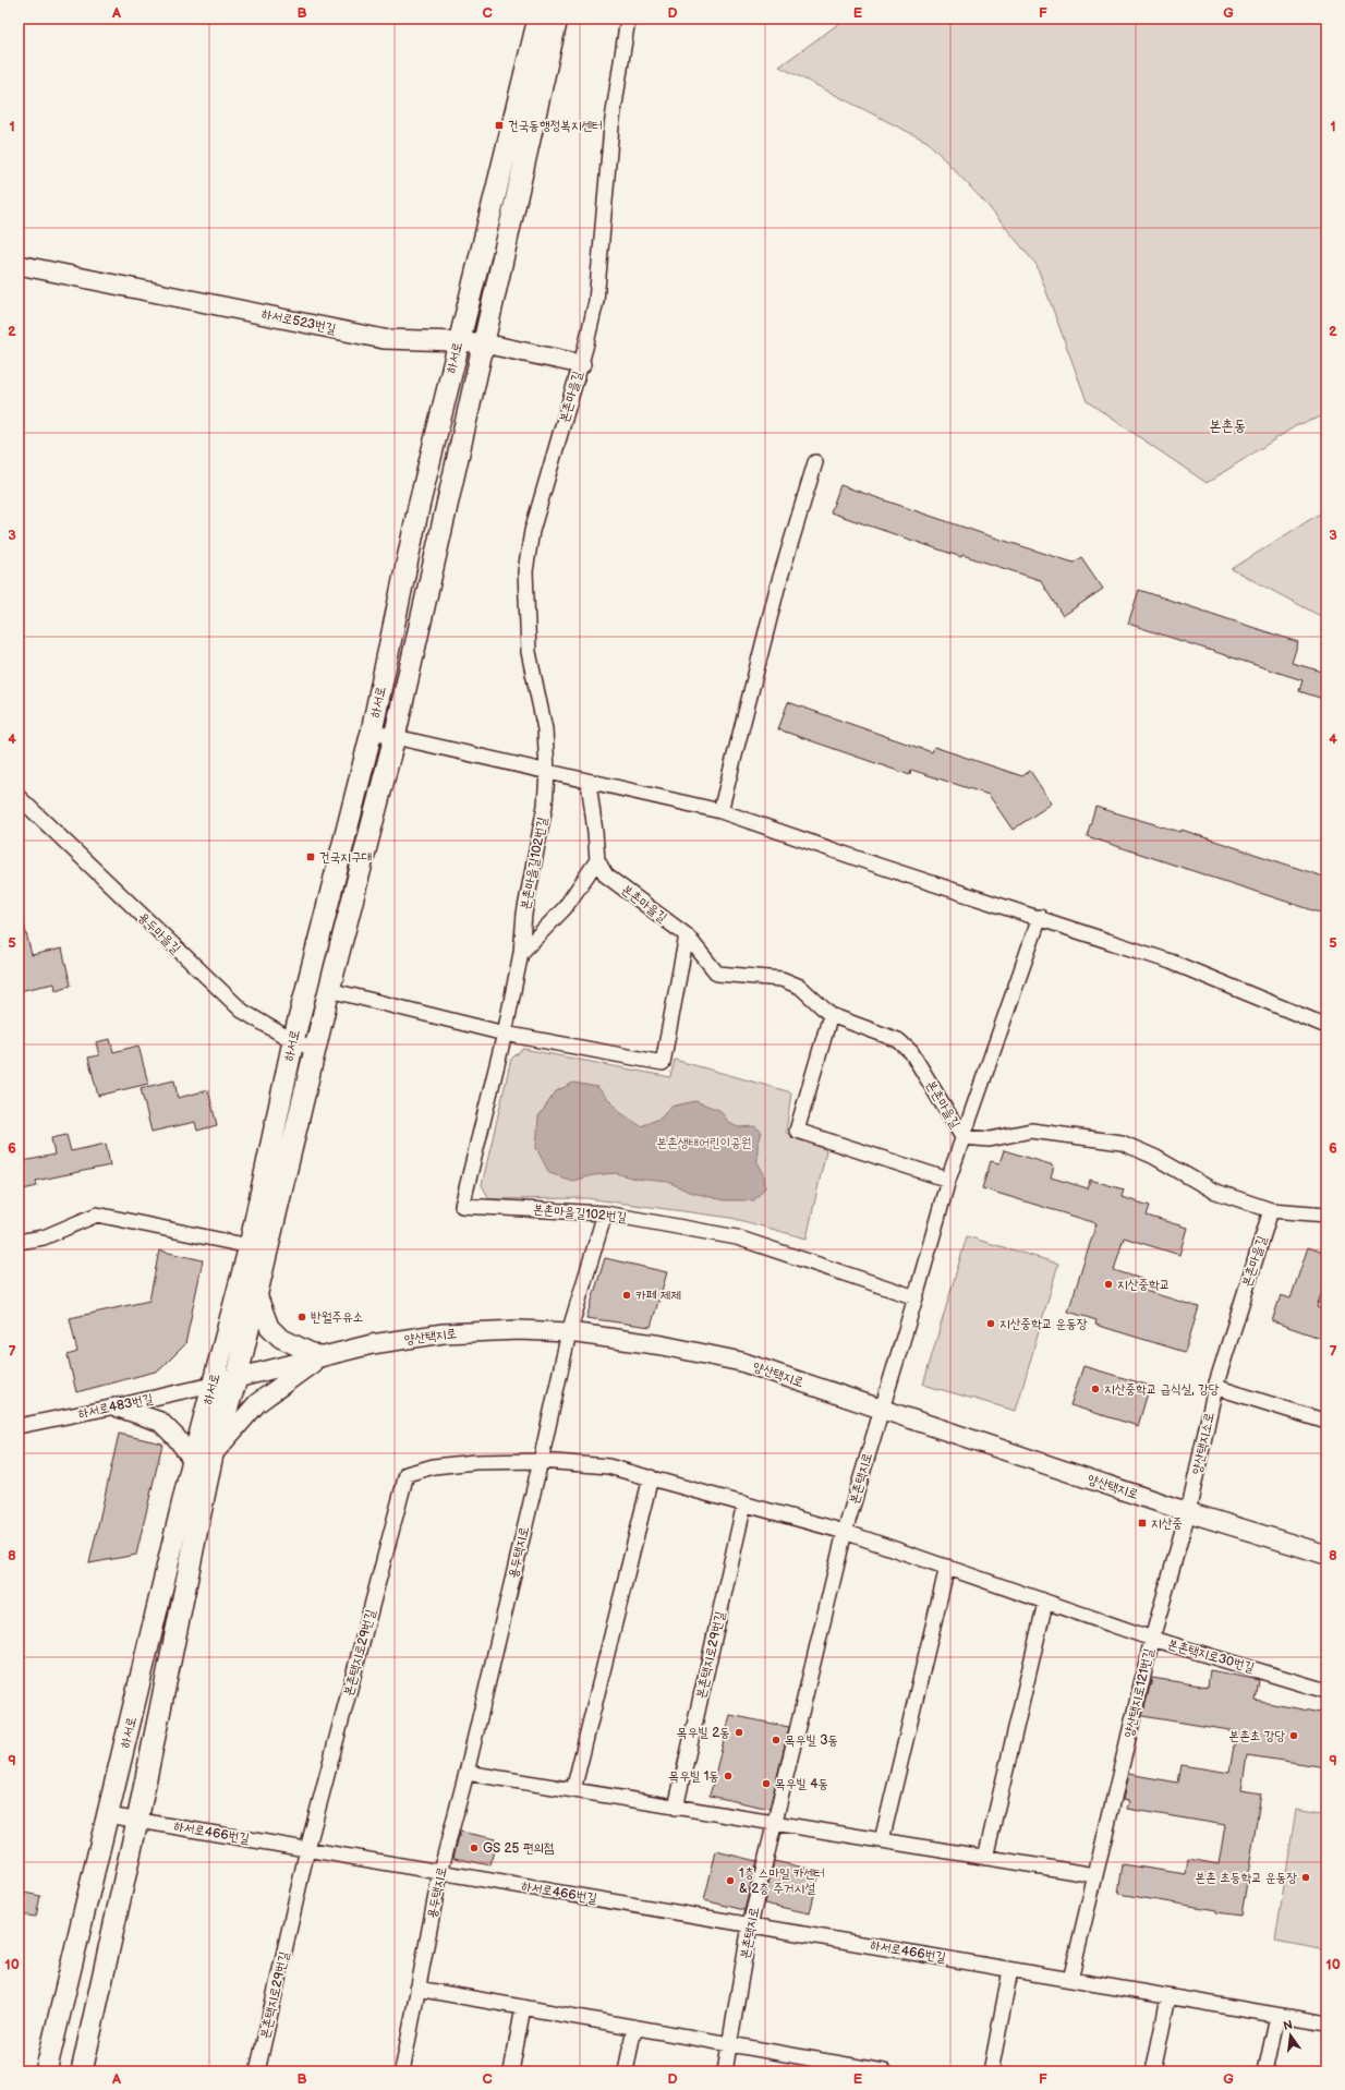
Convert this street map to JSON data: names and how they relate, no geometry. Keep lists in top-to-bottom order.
{
  "streets": {
    "main road": ["하서로"],
    "street": [
      "하서로523번길",
      "본촌마을길",
      "본촌마을길102번길",
      "용두마을길",
      "양산택지로",
      "하서로483번길",
      "양산택지소로",
      "본촌택지로",
      "용두택지로",
      "본촌택지로29번길",
      "본촌택지로30번길",
      "양산택지로121번길",
      "하서로466번길"
    ]
  },
  "crossings": [
    ["하서로523번길", "하서로"],
    ["하서로523번길", "본촌마을길"],
    ["하서로", "용두마을길"],
    ["하서로", "양산택지로"],
    ["하서로", "하서로483번길"],
    ["하서로", "하서로466번길"],
    ["본촌마을길", "본촌마을길102번길"],
    ["본촌마을길", "양산택지소로"],
    ["본촌마을길", "본촌택지로"],
    ["본촌마을길102번길", "본촌택지로"],
    ["본촌마을길102번길", "용두택지로"],
    ["양산택지로", "하서로483번길"],
    ["양산택지로", "양산택지소로"],
    ["양산택지로", "본촌택지로"],
    ["양산택지로", "용두택지로"],
    ["양산택지로", "양산택지로121번길"],
    ["양산택지소로", "양산택지로121번길"],
    ["본촌택지로", "본촌택지로29번길"],
    ["본촌택지로", "본촌택지로30번길"],
    ["본촌택지로", "하서로466번길"],
    ["용두택지로", "본촌택지로29번길"],
    ["용두택지로", "하서로466번길"],
    ["본촌택지로29번길", "본촌택지로30번길"],
    ["본촌택지로29번길", "하서로466번길"],
    ["본촌택지로30번길", "양산택지로121번길"],
    ["양산택지로121번길", "하서로466번길"]
  ],
  "districts": ["본촌동"],
  "parks": ["본촌생태어린이공원"],
  "places": {
    "transit": ["건국동행정복지센터", "건국지구대", "지산중"],
    "other": [
      "지산중학교",
      "카페 제제",
      "반월주유소",
      "지산중학교 운동장",
      "지산중학교 급식실, 강당",
      "목우빌 2동",
      "본촌초 강당",
      "목우빌 3동",
      "목우빌 1동",
      "목우빌 4동",
      "GS 25 편의점",
      "본촌 초등학교 운동장",
      "1층 스마일 카센터 & 2층 주거시설"
    ]
  },
  "north": "top",
  "grid": {
    "columns": [
      "A",
      "B",
      "C",
      "D",
      "E",
      "F",
      "G"
    ],
    "rows": [
      "1",
      "2",
      "3",
      "4",
      "5",
      "6",
      "7",
      "8",
      "9",
      "10"
    ]
  }
}
